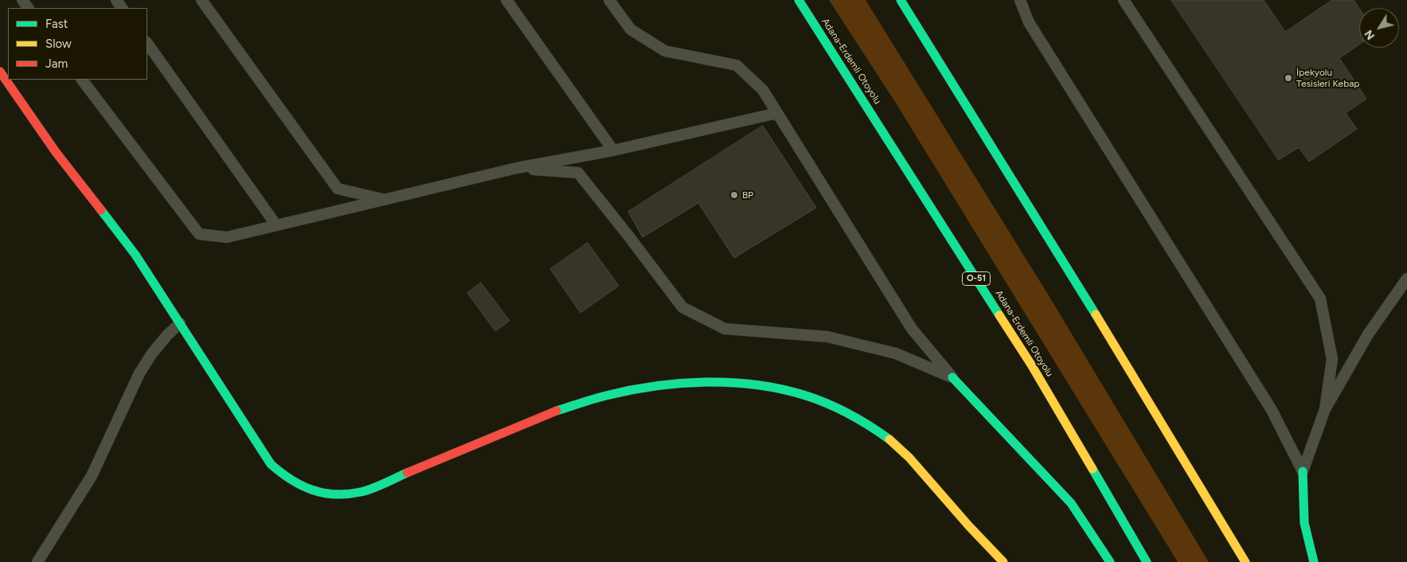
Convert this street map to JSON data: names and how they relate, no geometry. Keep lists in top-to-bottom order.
{
  "streets": {
    "main road": ["Adana-Erdemli Otoyolu", "O-51"]
  },
  "places": ["İpekyolu Tesisleri Kebap", "BP"],
  "legend": ["Fast", "Slow", "Jam"],
  "north": "bottom left"
}
